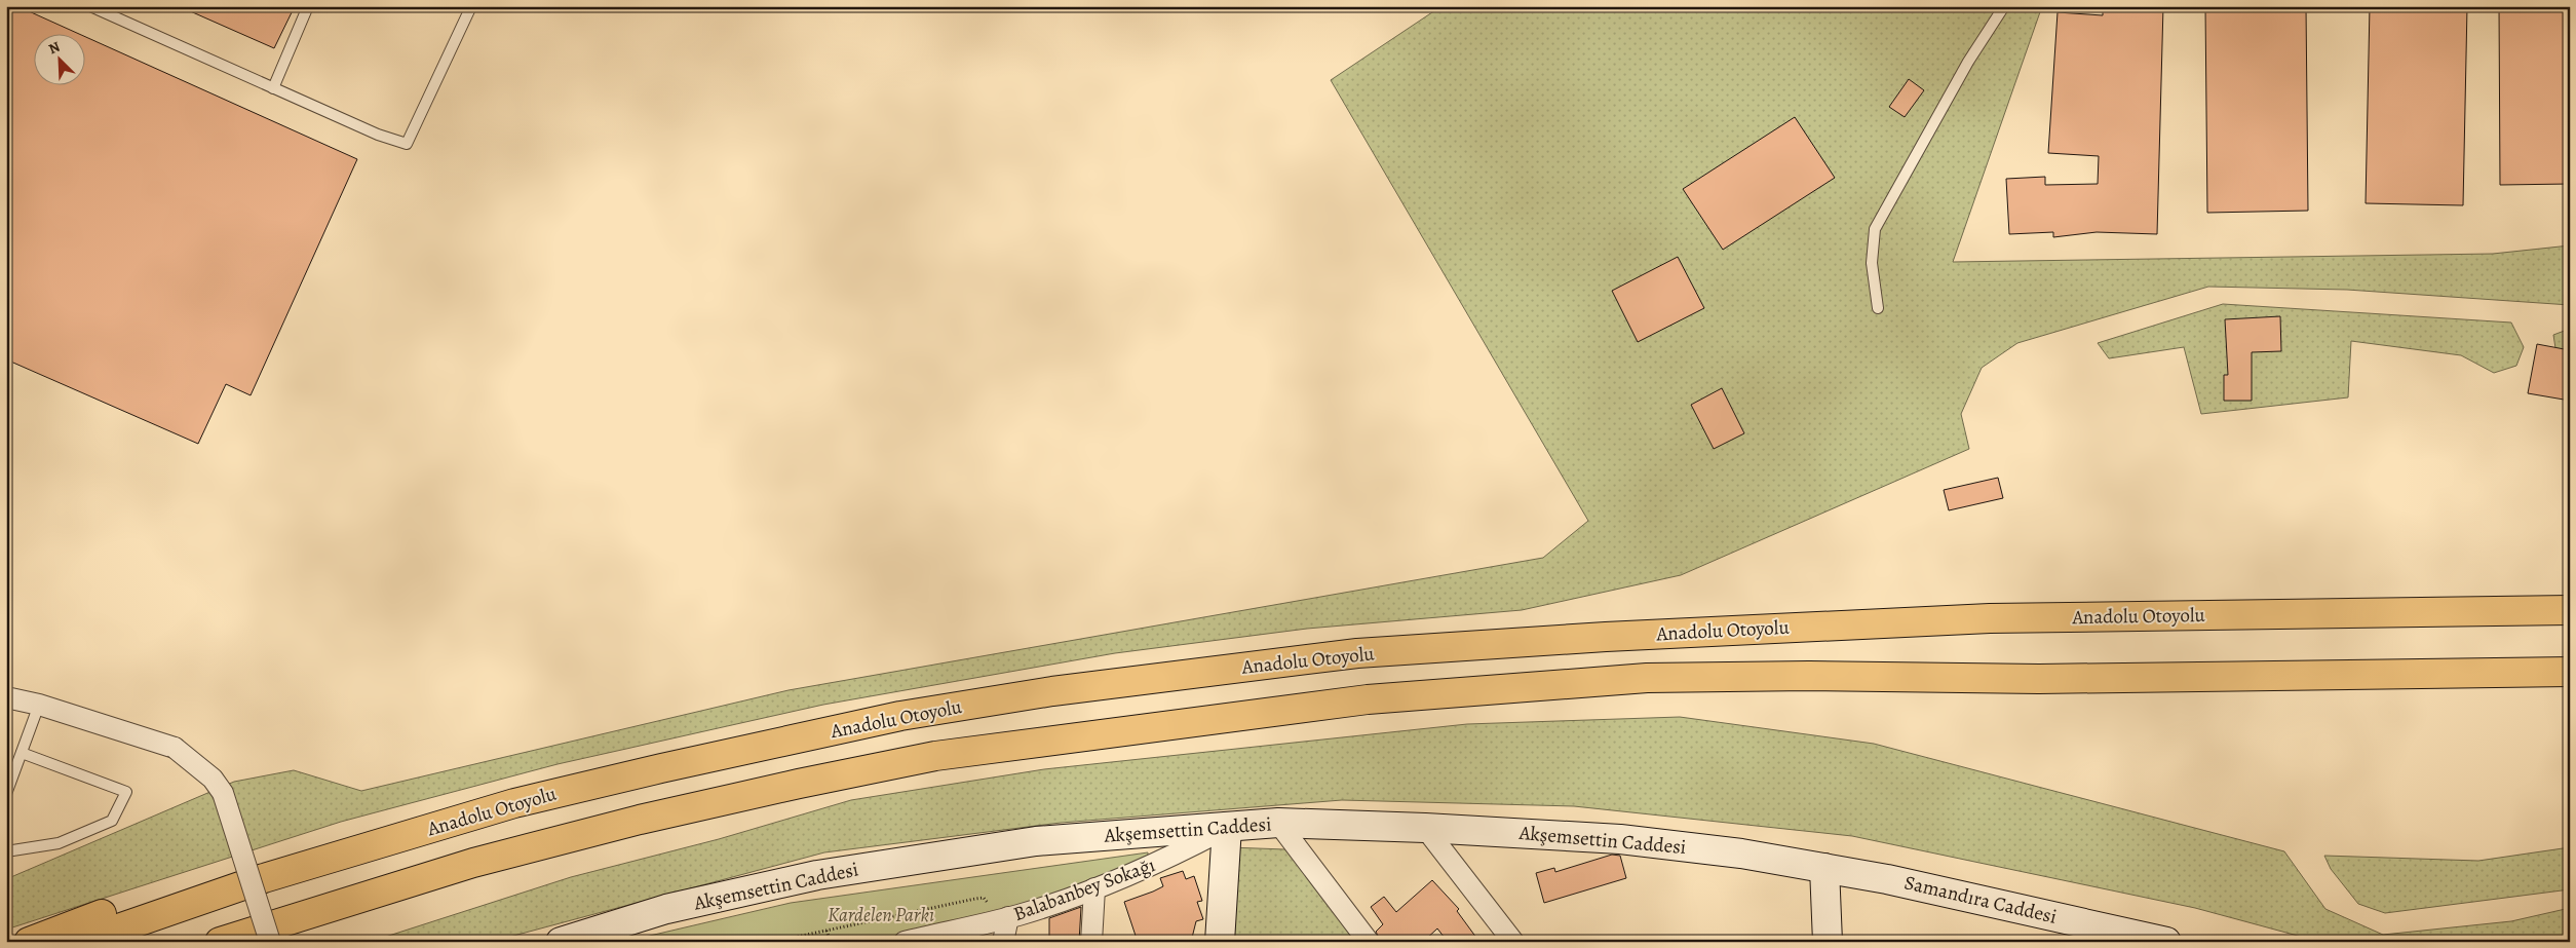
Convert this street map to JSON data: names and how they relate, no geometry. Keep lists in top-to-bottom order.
{
  "streets": {
    "highway": ["Anadolu Otoyolu"],
    "main road": ["Akşemsettin Caddesi", "Samandıra Caddesi"],
    "street": ["Balabanbey Sokağı"]
  },
  "crossings": [
    ["Akşemsettin Caddesi", "Balabanbey Sokağı"],
    ["Akşemsettin Caddesi", "Samandıra Caddesi"]
  ],
  "parks": ["Kardelen Parkı"],
  "north": "top left"
}
